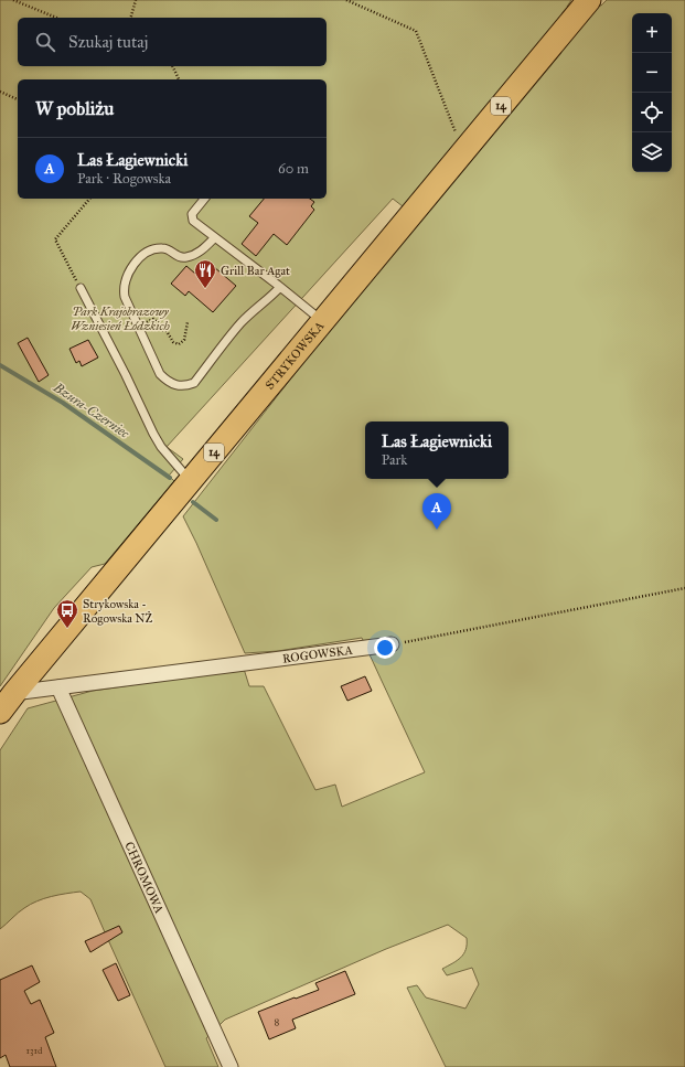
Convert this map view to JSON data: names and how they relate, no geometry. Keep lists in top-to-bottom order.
{
  "streets": {
    "main road": ["14", "STRYKOWSKA"],
    "street": ["ROGOWSKA", "CHROMOWA"]
  },
  "crossings": [
    ["STRYKOWSKA", "ROGOWSKA"],
    ["ROGOWSKA", "CHROMOWA"]
  ],
  "water": ["Bzura-Czerniec"],
  "parks": ["Park Krajobrazowy Wzniesień Łódzkich"],
  "places": {
    "restaurant": ["Grill Bar Agat"],
    "bus stop": ["Strykowska - Rogowska NŻ"]
  },
  "house_numbers": ["8", "131d"],
  "page": {
    "map_buttons": ["+", "−"],
    "search": "Szukaj tutaj",
    "heading": "W pobliżu",
    "list": [
      {
        "mark": "A",
        "name": "Las Łagiewnicki",
        "note": "Park · Rogowska",
        "value": "60 m"
      }
    ],
    "popup": ["Las Łagiewnicki", "Park"],
    "pins": "A"
  }
}
